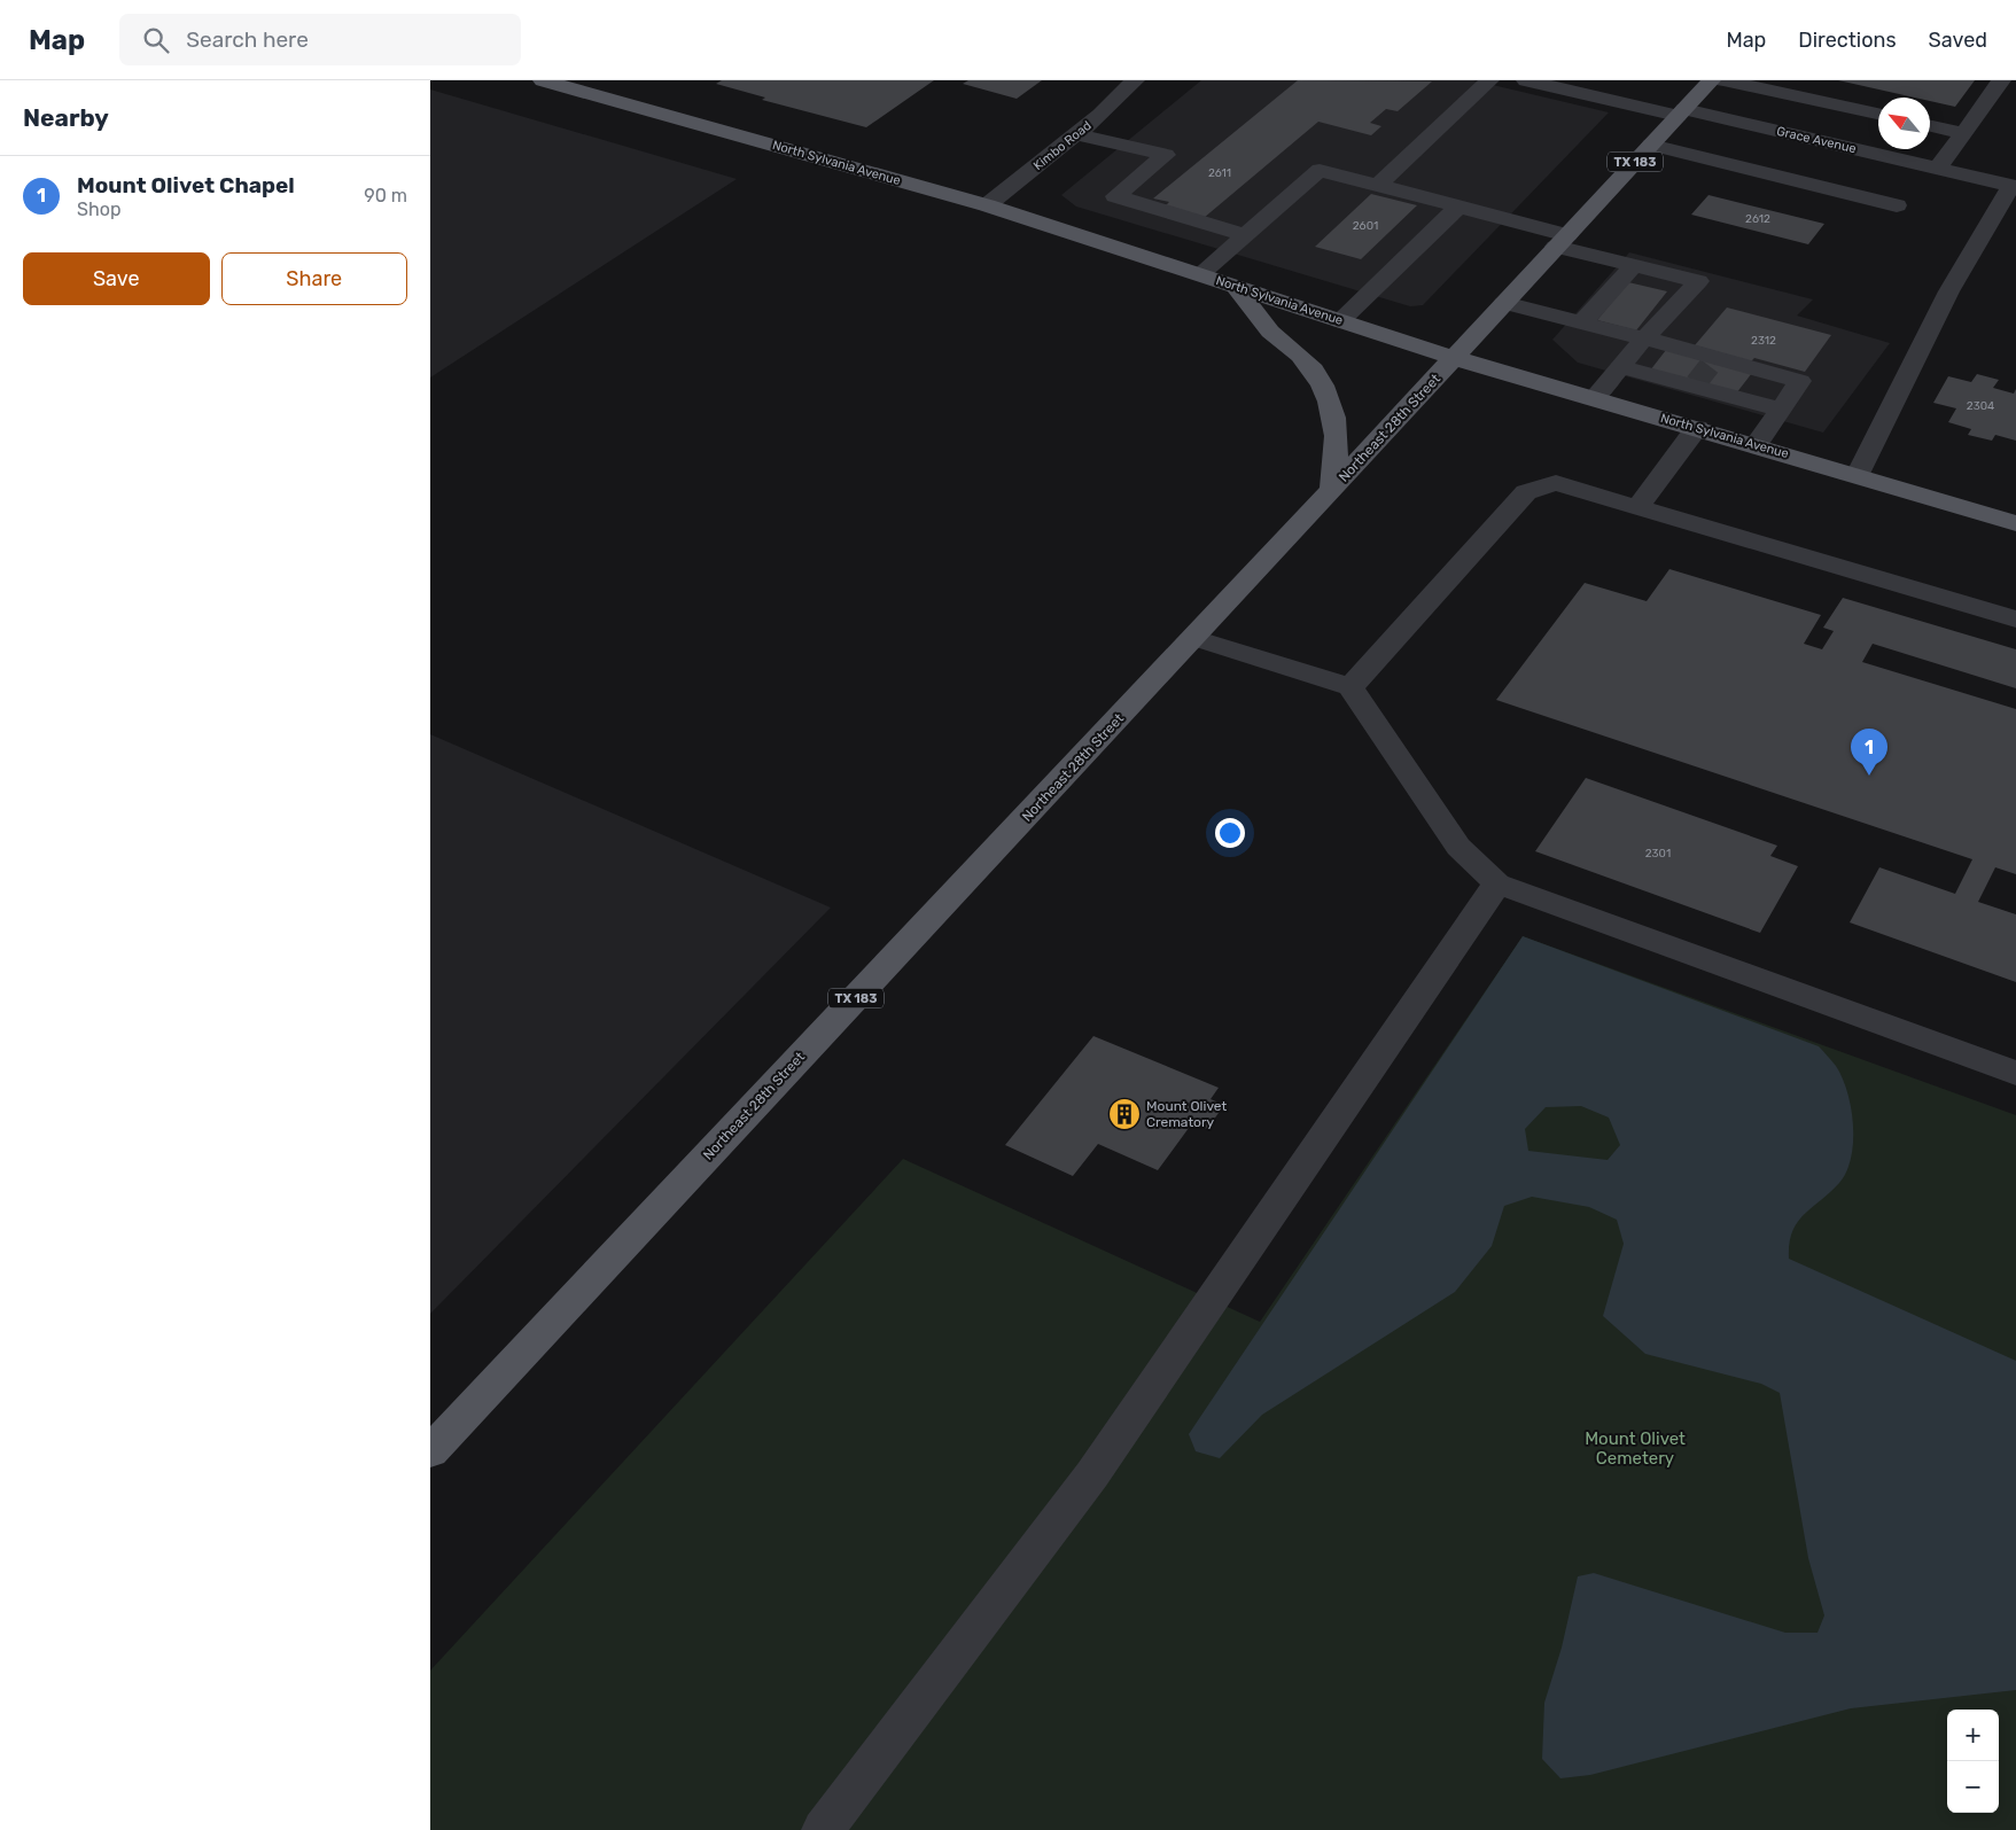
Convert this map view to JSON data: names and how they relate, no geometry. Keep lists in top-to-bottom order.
{
  "streets": {
    "main road": ["TX 183", "North Sylvania Avenue", "Northeast 28th Street"],
    "street": ["Grace Avenue", "Kimbo Road"]
  },
  "crossings": [
    ["Grace Avenue", "Northeast 28th Street"],
    ["Kimbo Road", "North Sylvania Avenue"],
    ["North Sylvania Avenue", "Northeast 28th Street"]
  ],
  "parks": ["Mount Olivet Cemetery"],
  "places": {
    "building": ["Mount Olivet Crematory"]
  },
  "house_numbers": [
    "2611",
    "2612",
    "2601",
    "2312",
    "2304",
    "2301"
  ],
  "north": "top left",
  "page": {
    "header": "Map",
    "search": "Search here",
    "nav": ["Map", "Directions", "Saved"],
    "heading": "Nearby",
    "list": [
      {
        "mark": "1",
        "name": "Mount Olivet Chapel",
        "note": "Shop",
        "value": "90 m"
      }
    ],
    "buttons": ["Save", "Share"],
    "pins": "1",
    "map_buttons": ["+", "−"]
  }
}
